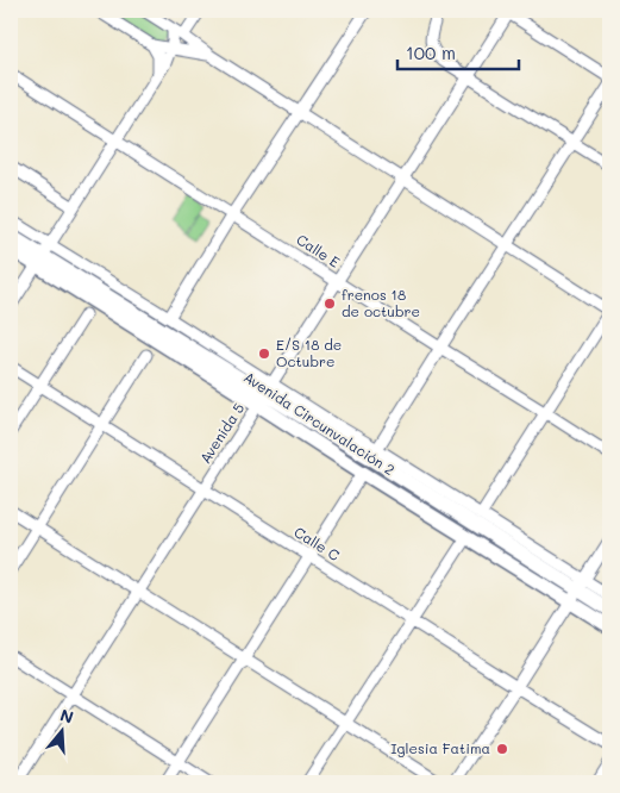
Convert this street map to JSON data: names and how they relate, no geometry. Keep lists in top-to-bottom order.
{
  "streets": {
    "main road": ["Avenida Circunvalación 2"],
    "street": ["Calle E", "Avenida 5", "Calle C"]
  },
  "crossings": [
    ["Calle E", "Avenida 5"],
    ["Avenida Circunvalación 2", "Avenida 5"],
    ["Avenida 5", "Calle C"]
  ],
  "places": ["frenos 18 de octubre", "E/S 18 de Octubre", "Iglesia Fatima"],
  "scale_bar": "100 m",
  "north": "top"
}
